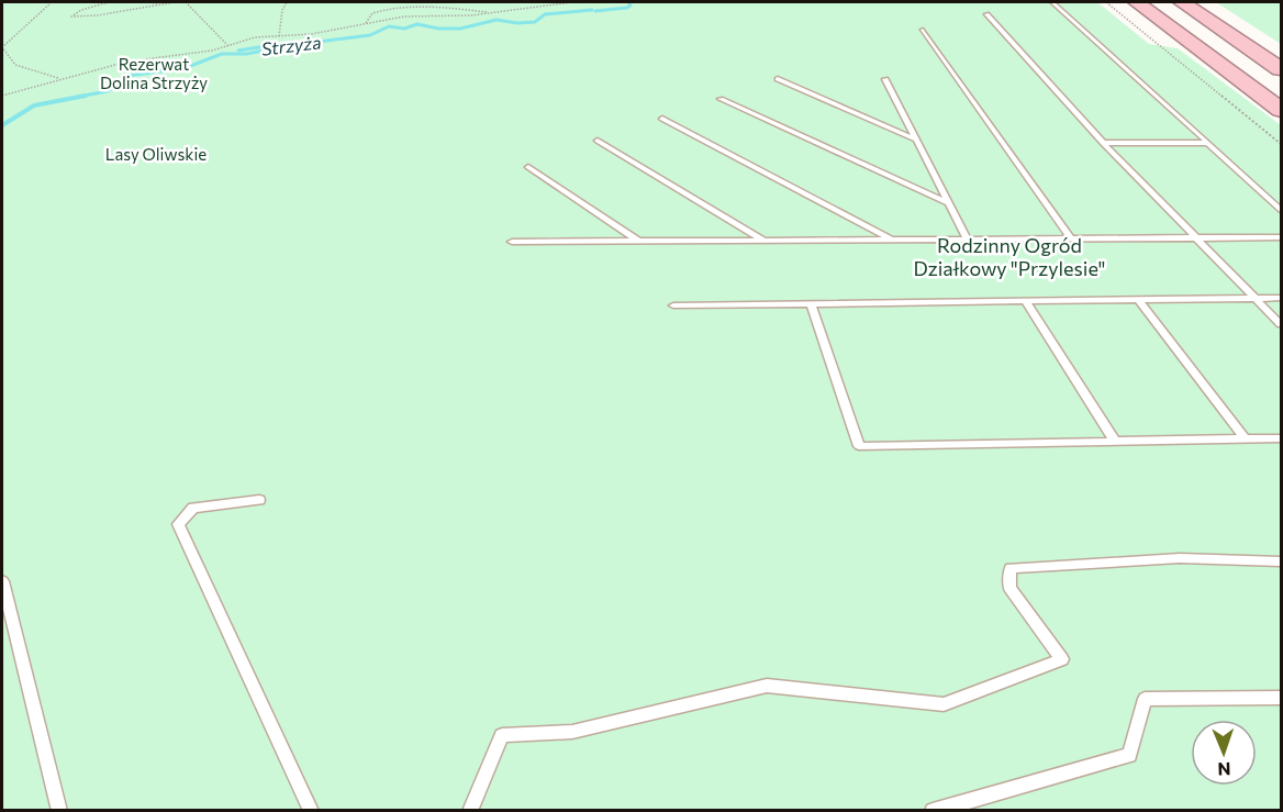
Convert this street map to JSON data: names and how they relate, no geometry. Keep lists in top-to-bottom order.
{
  "water": ["Strzyża"],
  "parks": ["Rezerwat Dolina Strzyży", "Lasy Oliwskie", "Rodzinny Ogród Działkowy \"Przylesie\""],
  "north": "bottom"
}
